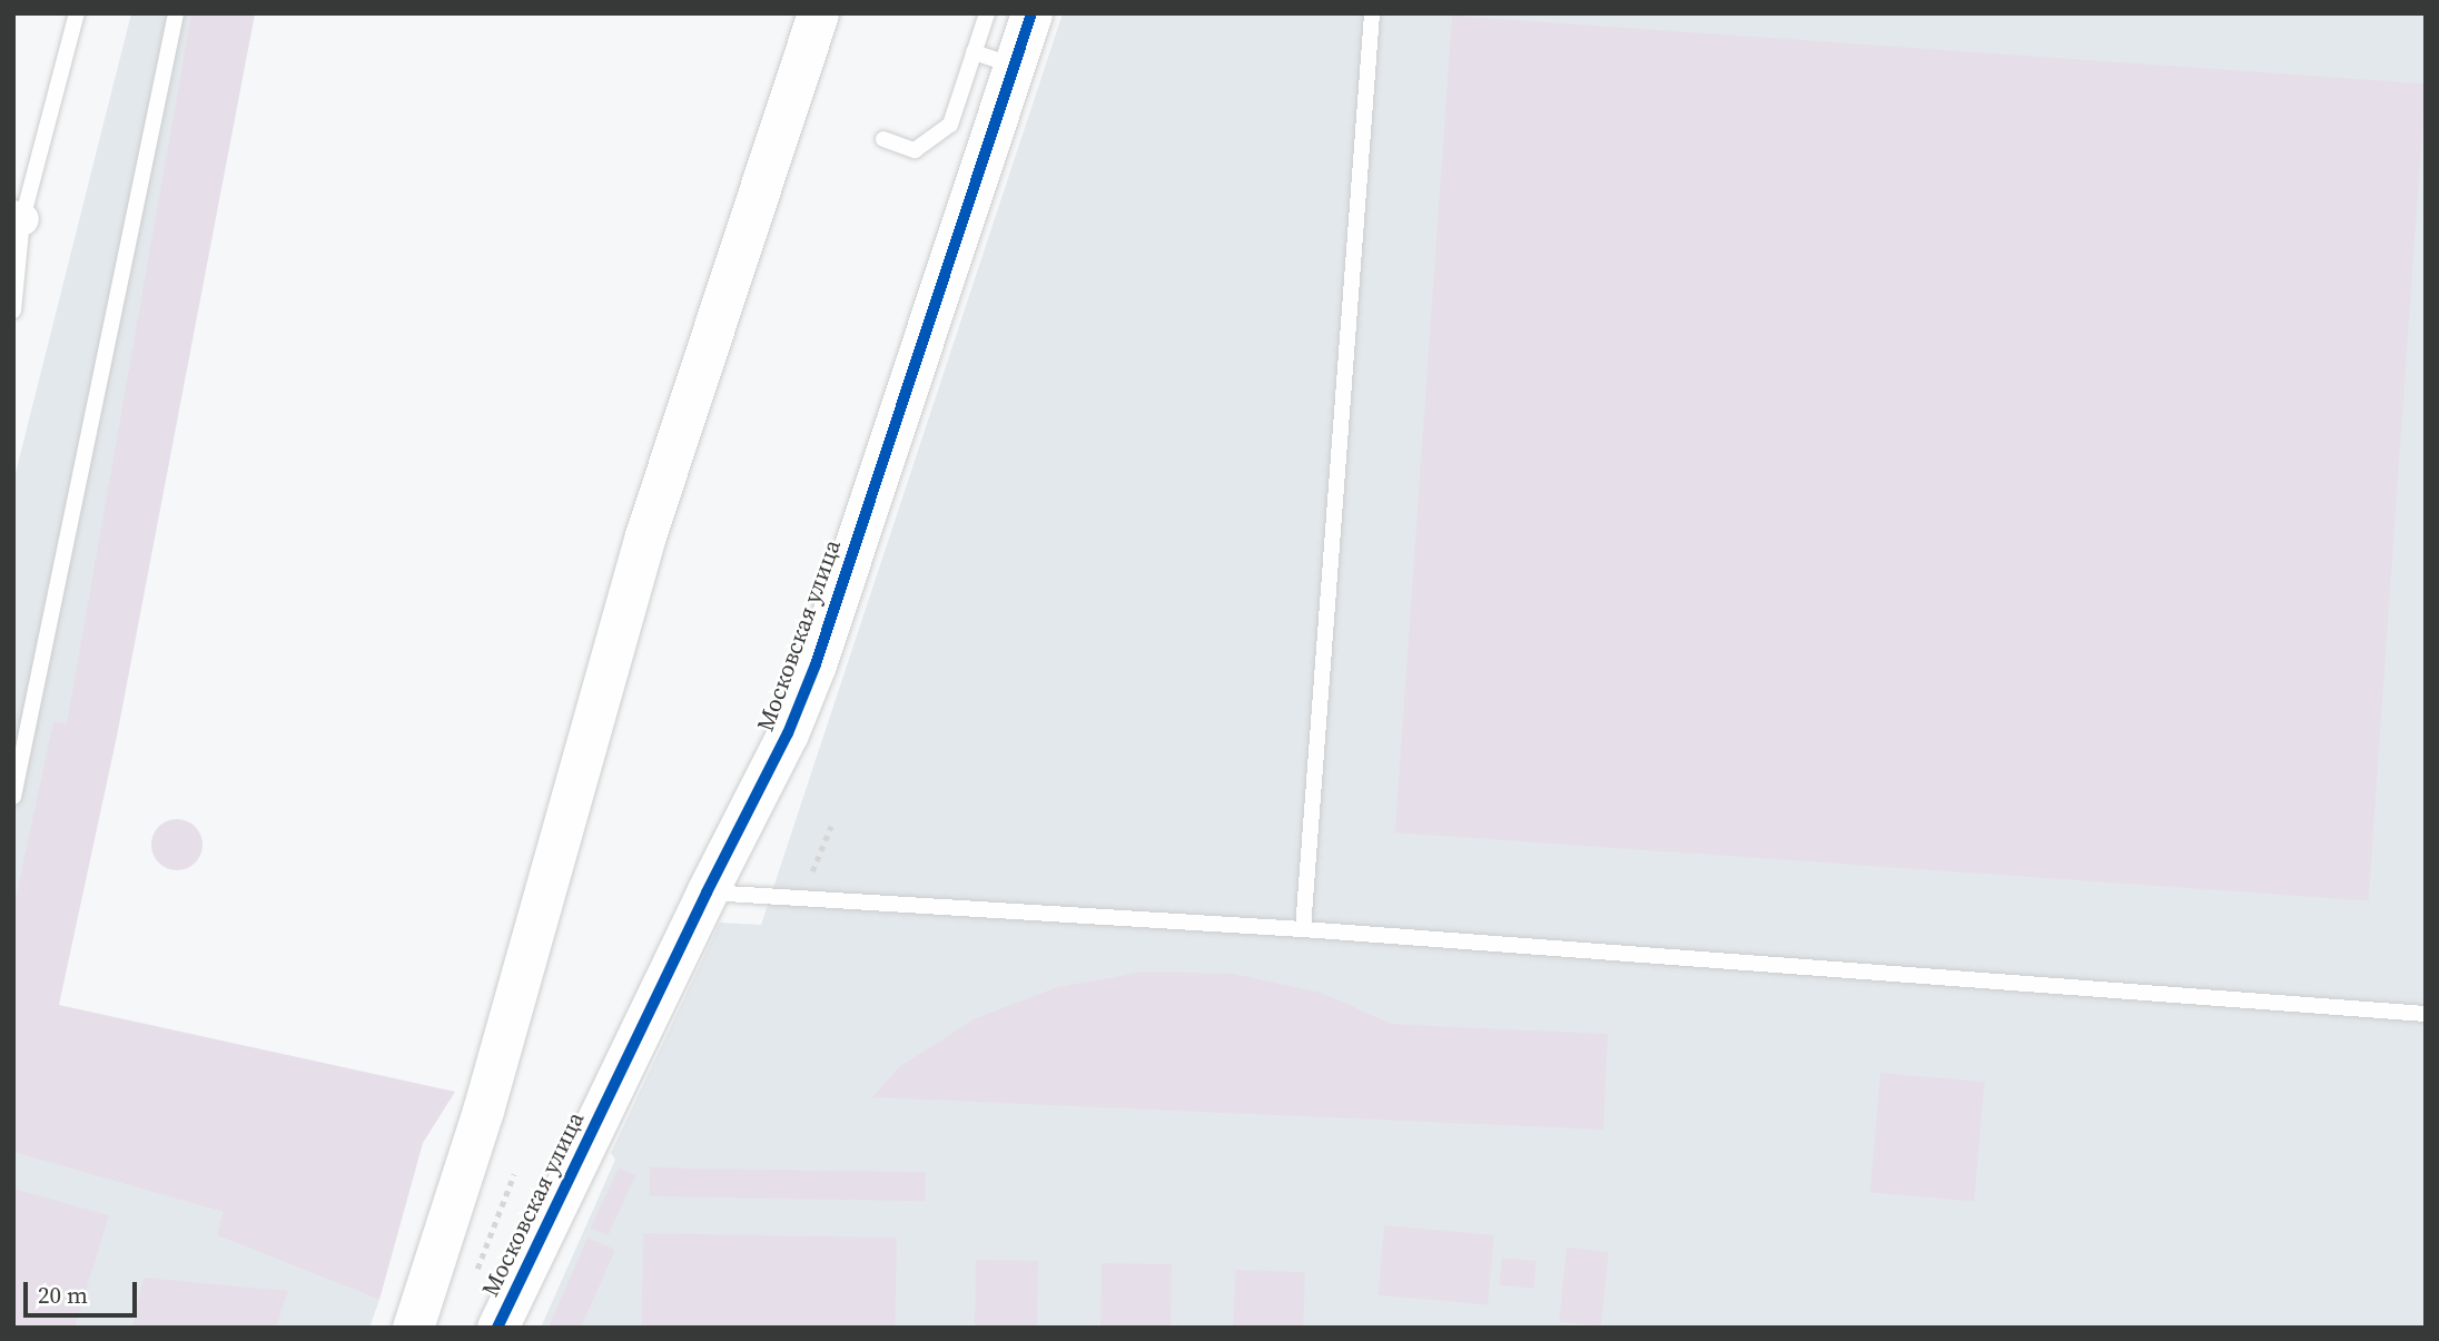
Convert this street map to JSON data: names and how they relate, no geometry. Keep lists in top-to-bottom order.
{
  "streets": {
    "street": ["Московская улица"]
  },
  "scale_bar": "20 m"
}
